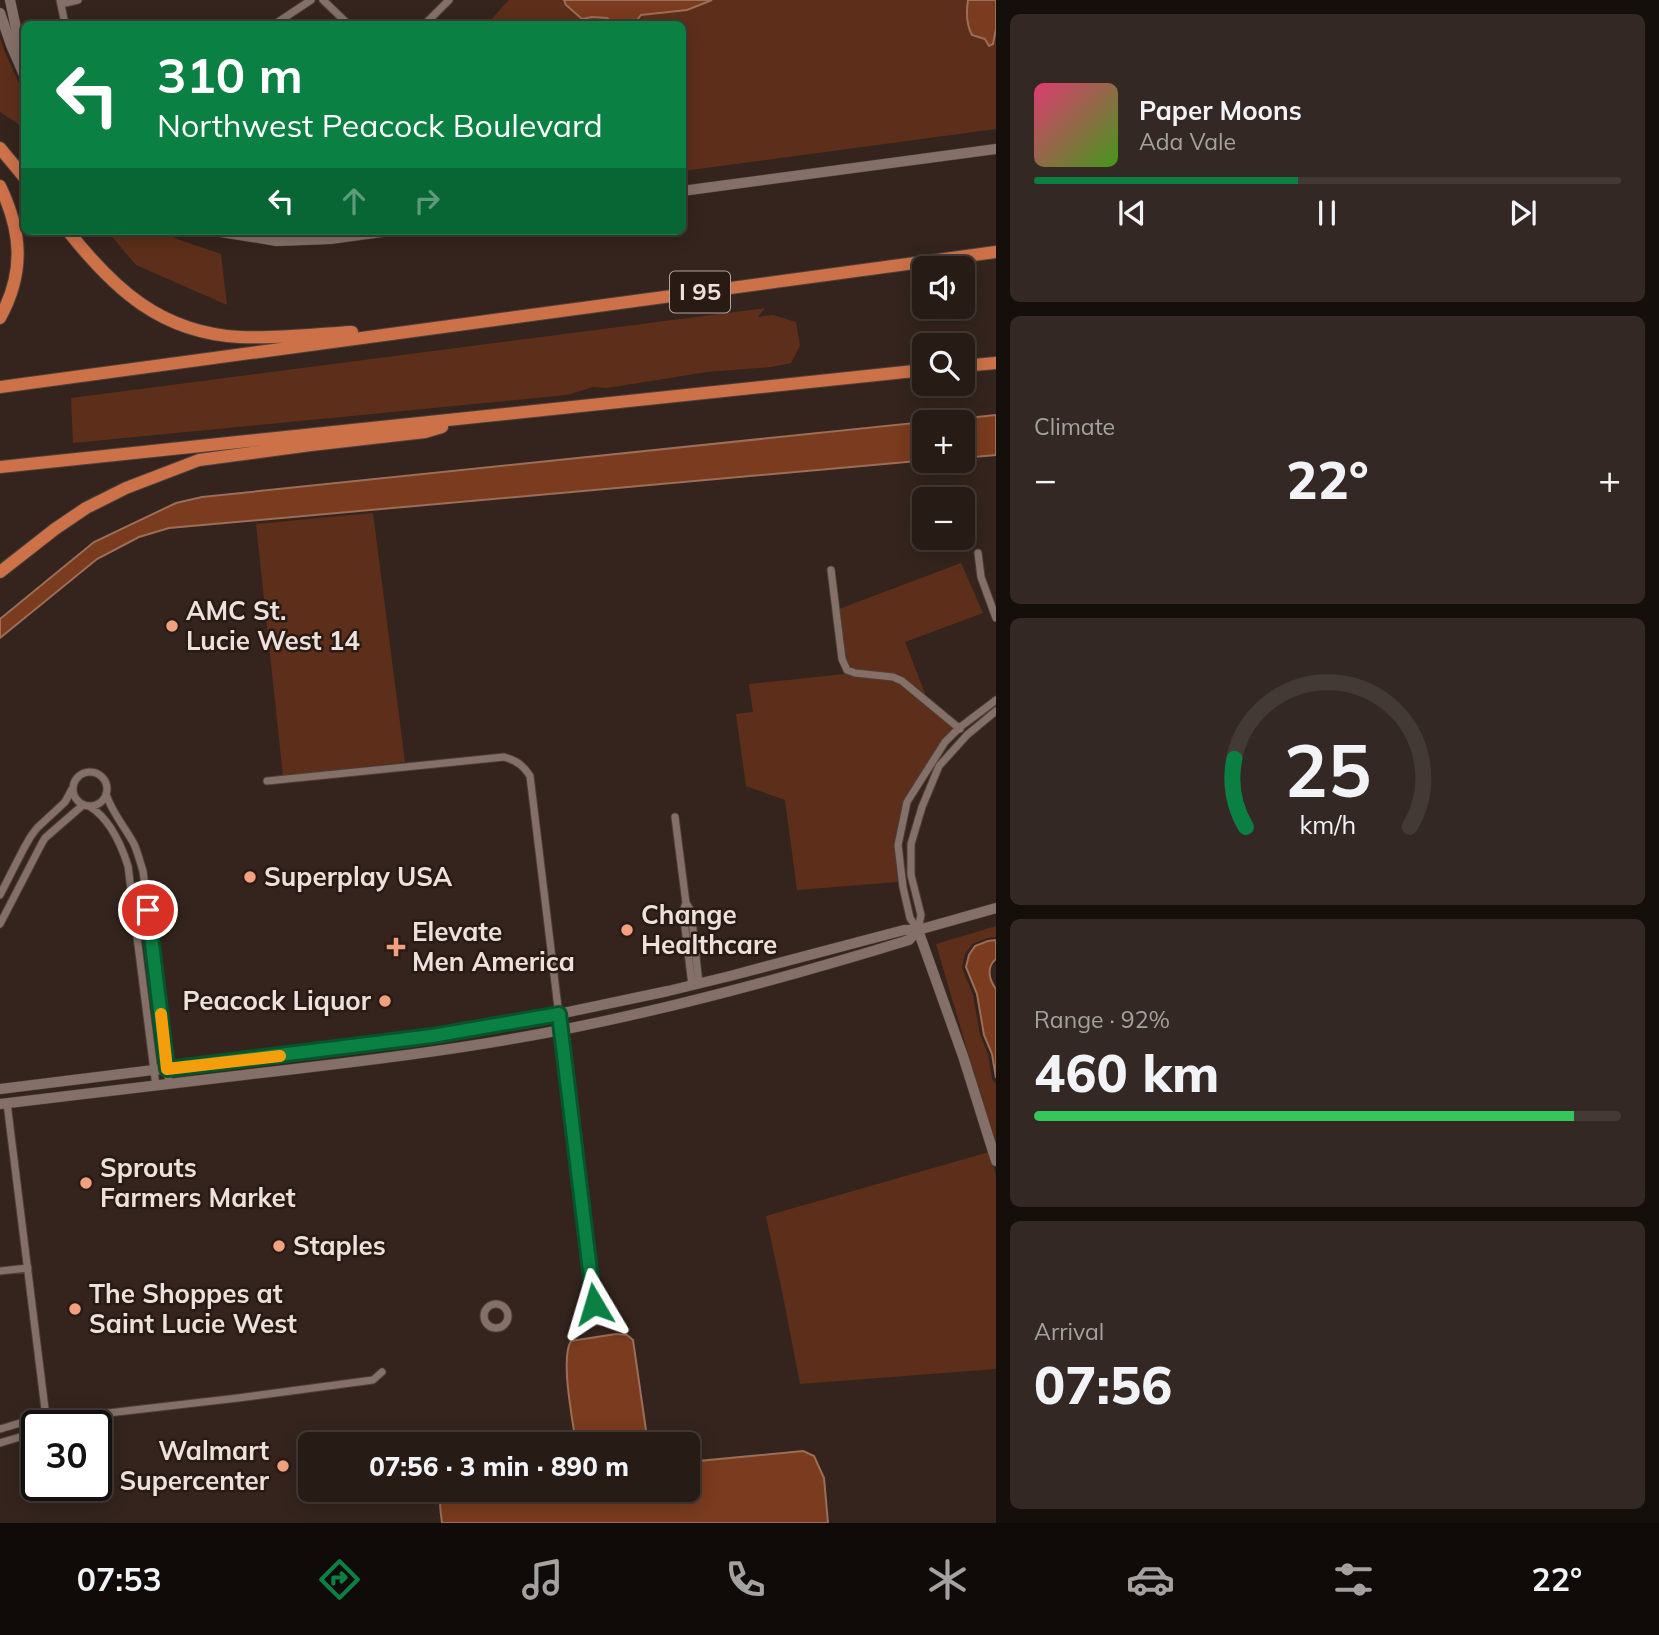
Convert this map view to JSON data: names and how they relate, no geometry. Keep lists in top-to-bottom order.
{
  "streets": {
    "highway": ["I 95"]
  },
  "places": {
    "other": [
      "AMC St. Lucie West 14",
      "Superplay USA",
      "Change Healthcare",
      "Peacock Liquor",
      "Sprouts Farmers Market",
      "Staples",
      "The Shoppes at Saint Lucie West",
      "Walmart Supercenter"
    ],
    "health": ["Elevate Men America"]
  },
  "page": {
    "turn": ["310 m", "Northwest Peacock Boulevard"],
    "song": ["Paper Moons", "Ada Vale"],
    "map_buttons": ["+", "−"],
    "tile": [
      "Climate",
      ["Range · 92%", "460 km"],
      ["Arrival", "07:56"]
    ],
    "heat": ["−", "22°", "+"],
    "limit": "30",
    "trip": "07:56 · 3 min · 890 m",
    "tabs": ["07:53", "22°"],
    "gauge": ["25", "km/h"]
  }
}
